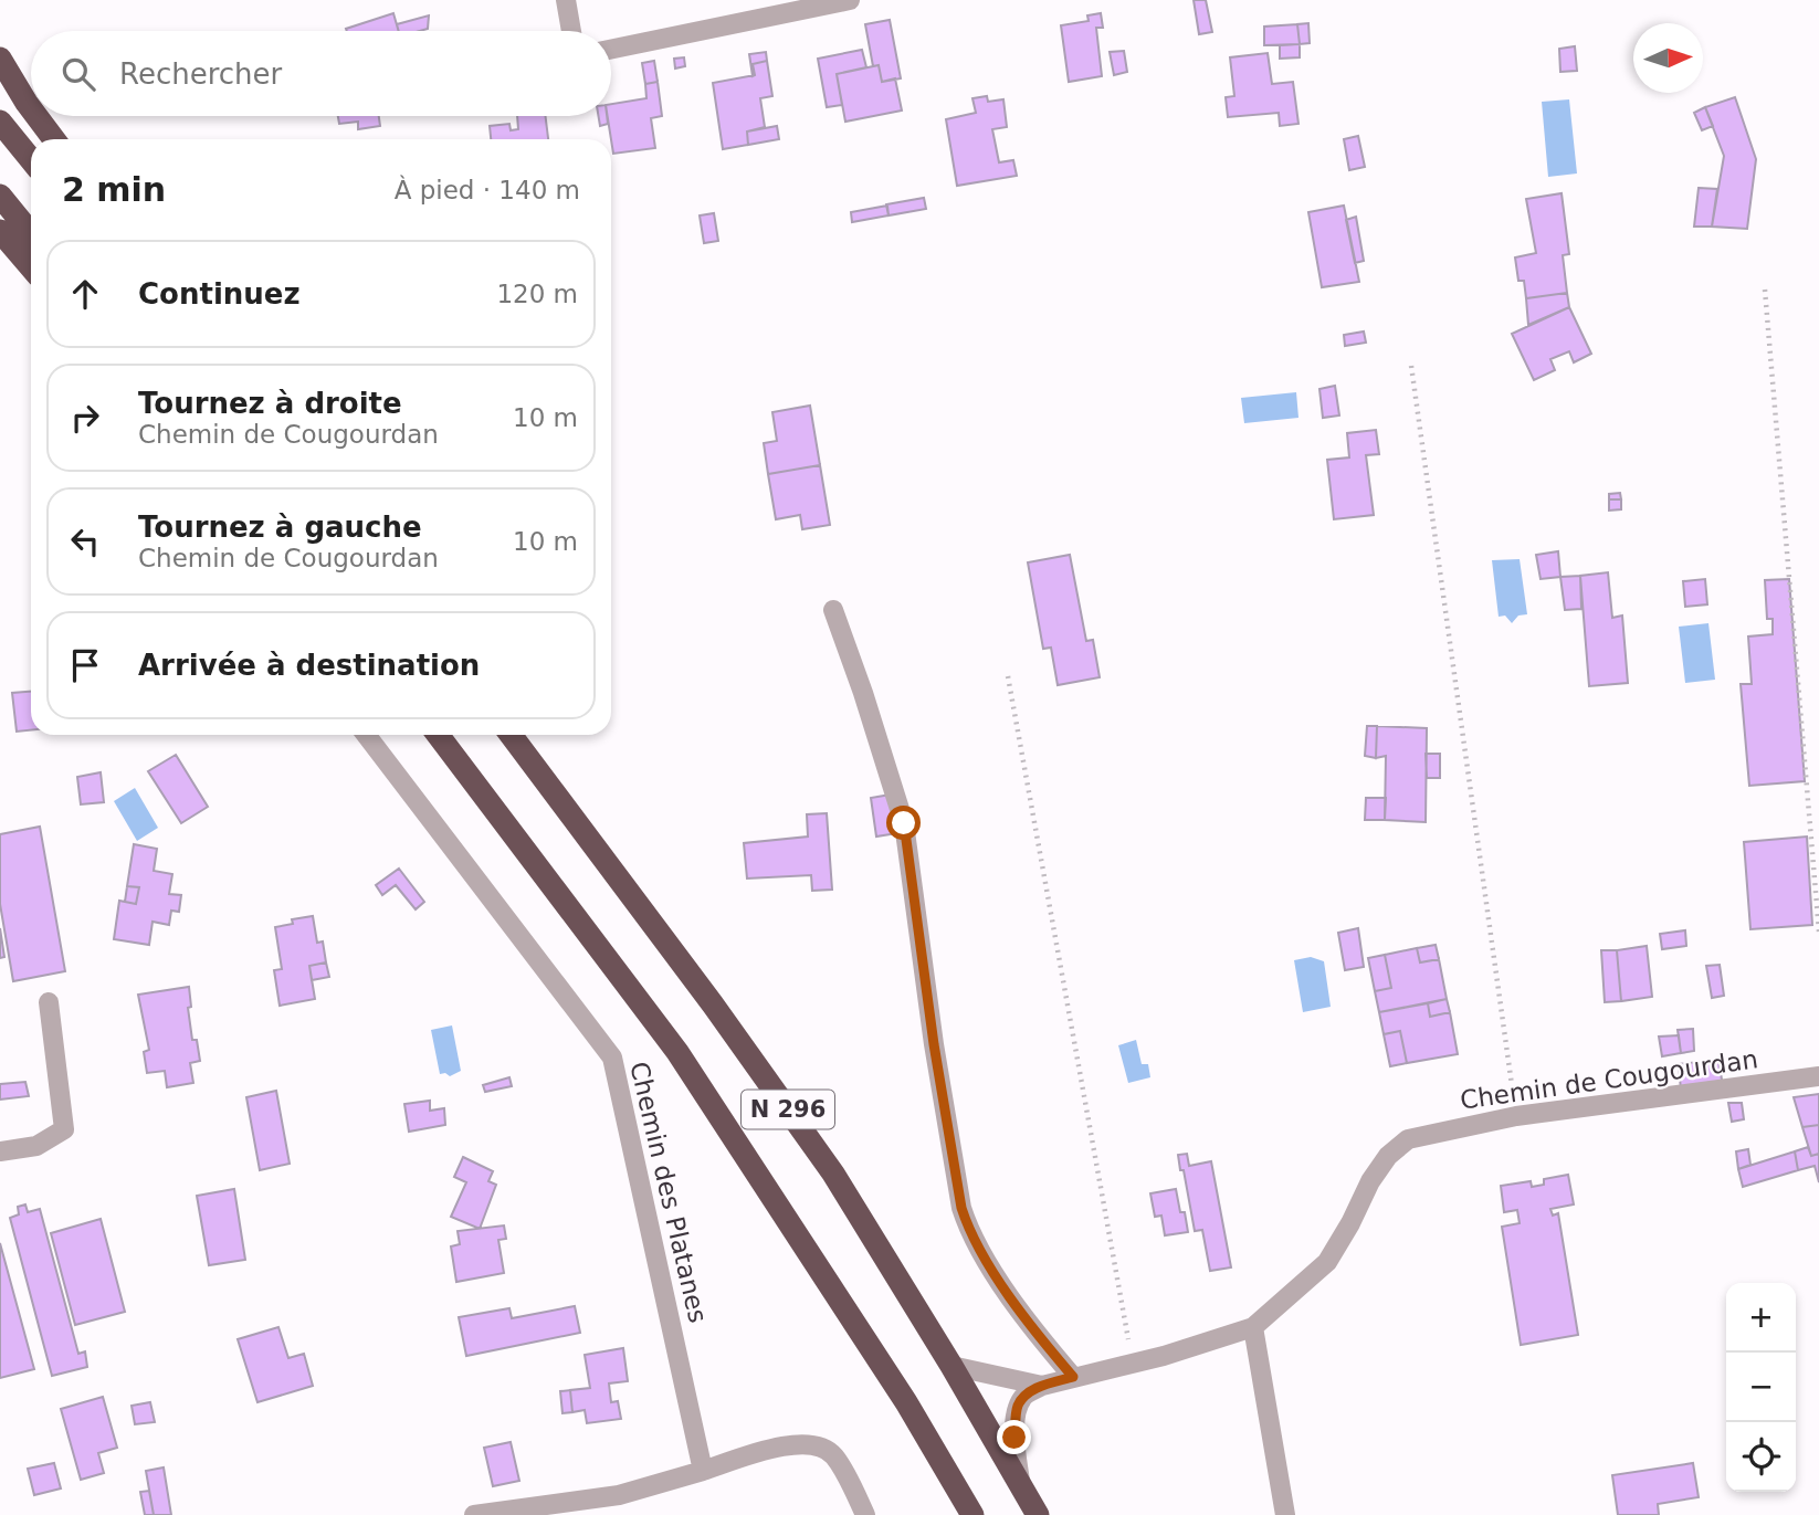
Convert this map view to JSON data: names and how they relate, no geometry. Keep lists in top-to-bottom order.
{
  "streets": {
    "highway": ["N 296"],
    "street": ["Chemin de Cougourdan", "Chemin des Platanes"]
  },
  "crossings": [
    ["Chemin de Cougourdan", "N 296"]
  ],
  "north": "right",
  "page": {
    "search": "Rechercher",
    "heading": ["2 min", "À pied · 140 m"],
    "list": [
      ["Continuez", "120 m"],
      ["Tournez à droite", "Chemin de Cougourdan", "10 m"],
      ["Tournez à gauche", "Chemin de Cougourdan", "10 m"],
      "Arrivée à destination"
    ],
    "map_buttons": ["+", "−"]
  }
}
